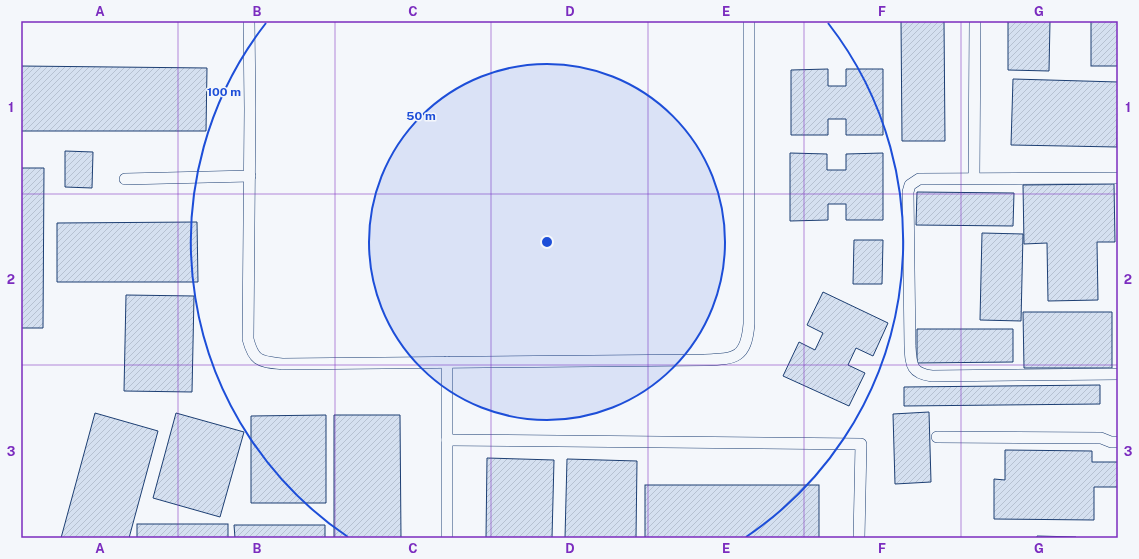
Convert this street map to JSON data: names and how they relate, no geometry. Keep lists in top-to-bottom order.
{
  "grid": {
    "columns": [
      "A",
      "B",
      "C",
      "D",
      "E",
      "F",
      "G"
    ],
    "rows": ["1", "2", "3"]
  },
  "rings": ["100 m", "50 m"]
}
